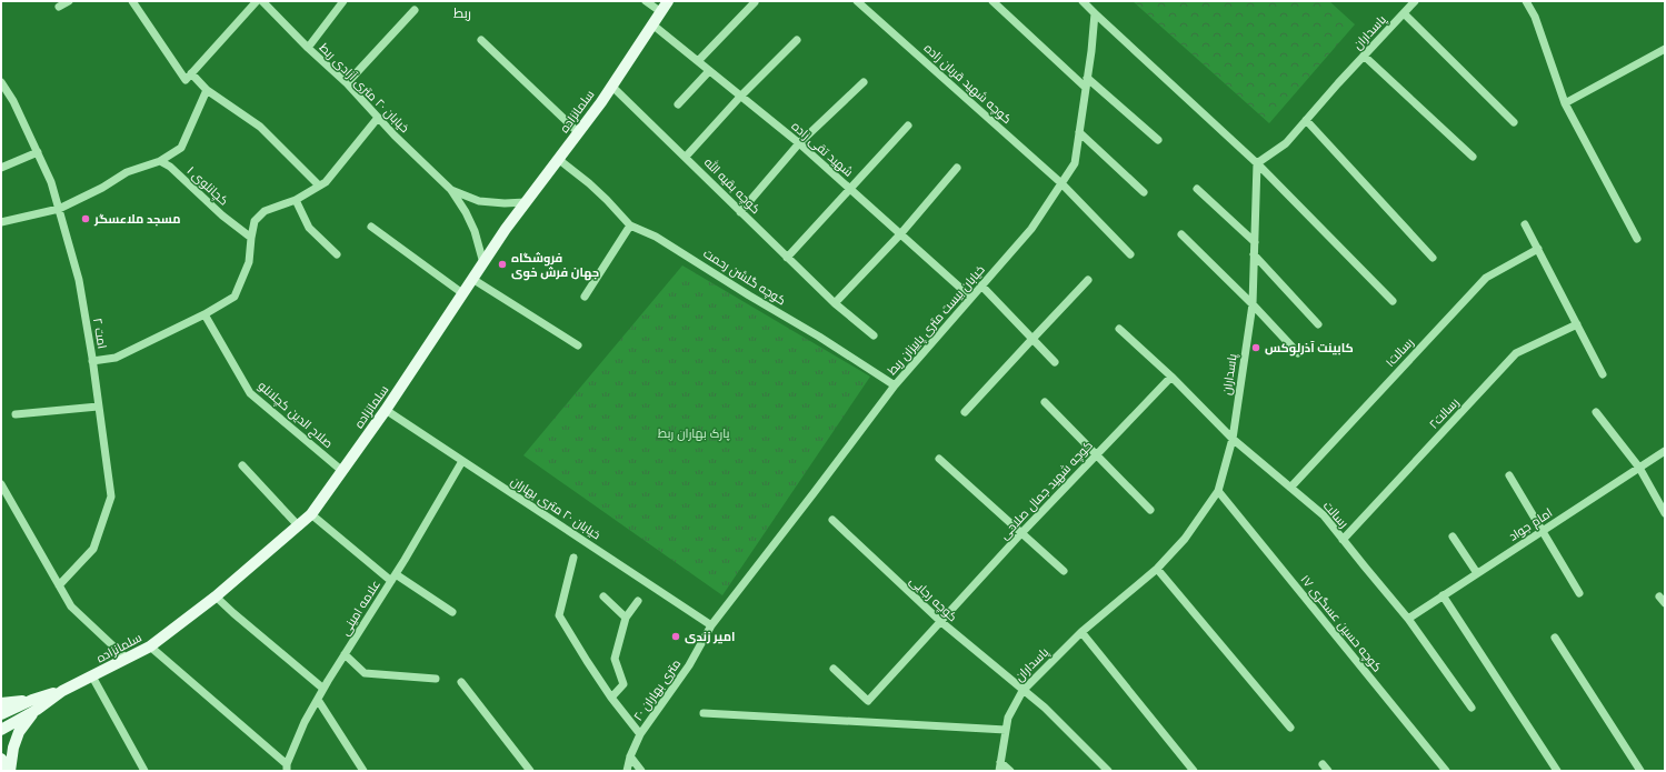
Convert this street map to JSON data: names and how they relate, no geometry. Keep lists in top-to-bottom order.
{
  "streets": {
    "main road": ["سلمانزاده"],
    "street": [
      "پاسداران",
      "کوچه شهید قربان زاده",
      "خیابان ۲۰ متری آزادی ربط",
      "شهید تقی زاده",
      "کچانلوی ۱",
      "کوچه بقیه الله",
      "کوچه گلشن رحمت",
      "خیابان بیست متری پاییزان ربط",
      "امت ۲",
      "رسالت۱",
      "رسالت۲",
      "صلاح الدین کچلانلو",
      "کوچه شهید جمال صلاحی",
      "خیابان ۲۰ متری بهاران",
      "رسالت",
      "امام جواد",
      "کوچه رجایی",
      "علامه امینی",
      "کوچه حسین عسگری ۱۷",
      "۲۰ متری بهاران"
    ]
  },
  "crossings": [
    ["پاسداران", "رسالت"],
    ["پاسداران", "کوچه رجایی"],
    ["پاسداران", "کوچه حسین عسگری ۱۷"],
    ["کوچه شهید قربان زاده", "خیابان بیست متری پاییزان ربط"],
    ["سلمانزاده", "شهید تقی زاده"],
    ["سلمانزاده", "کوچه بقیه الله"],
    ["سلمانزاده", "کوچه گلشن رحمت"],
    ["سلمانزاده", "صلاح الدین کچلانلو"],
    ["سلمانزاده", "خیابان ۲۰ متری بهاران"],
    ["شهید تقی زاده", "خیابان بیست متری پاییزان ربط"],
    ["کوچه گلشن رحمت", "خیابان بیست متری پاییزان ربط"],
    ["خیابان بیست متری پاییزان ربط", "خیابان ۲۰ متری بهاران"],
    ["خیابان بیست متری پاییزان ربط", "۲۰ متری بهاران"],
    ["رسالت۱", "رسالت"],
    ["رسالت۲", "رسالت"],
    ["کوچه شهید جمال صلاحی", "رسالت"],
    ["کوچه شهید جمال صلاحی", "کوچه رجایی"],
    ["خیابان ۲۰ متری بهاران", "علامه امینی"],
    ["خیابان ۲۰ متری بهاران", "۲۰ متری بهاران"],
    ["رسالت", "امام جواد"]
  ],
  "districts": ["ربط"],
  "parks": ["پارک بهاران ربط"],
  "places": [
    "مسجد ملاعسگر",
    "فروشگاه جهان فرش خوی",
    "کابینت آذرلوکس",
    "امیر زندی"
  ]
}
